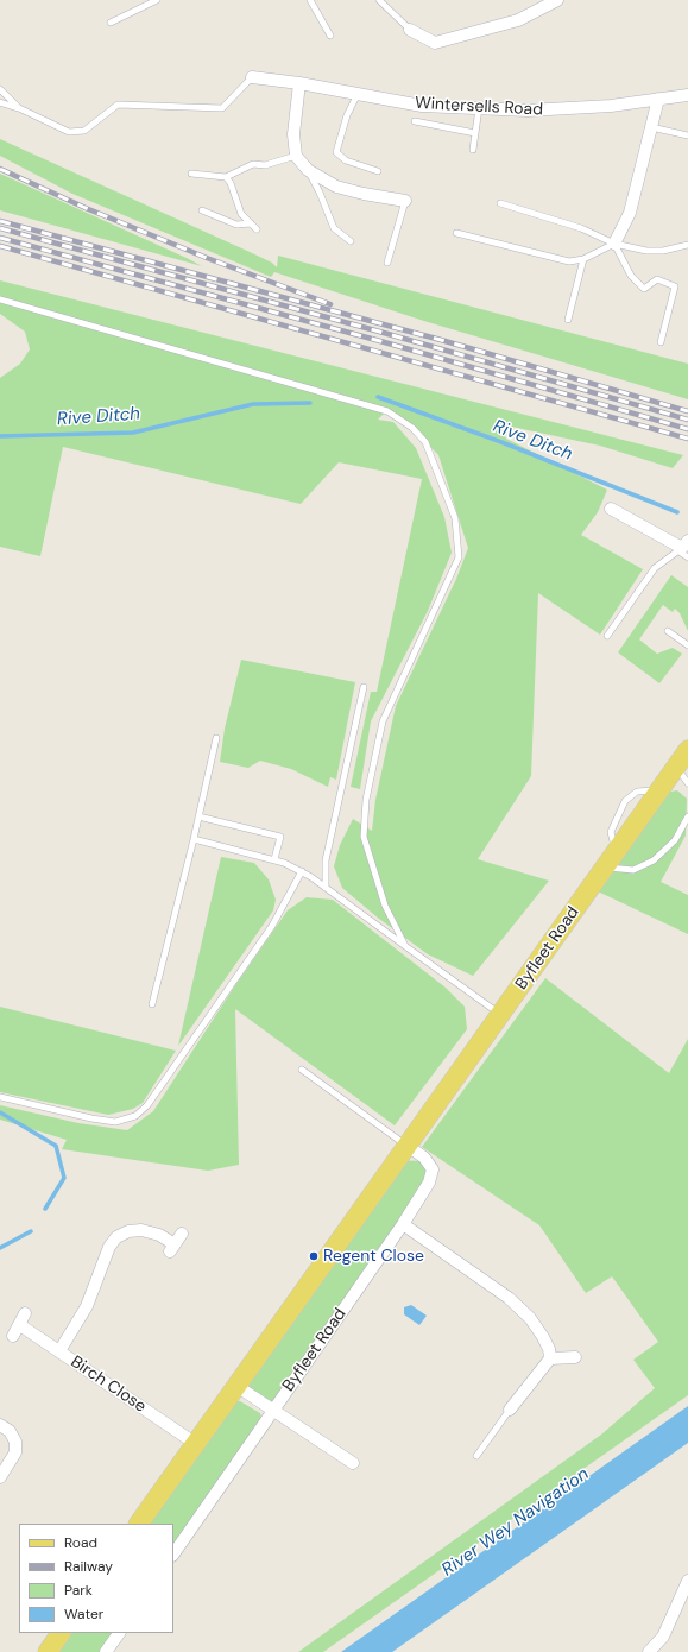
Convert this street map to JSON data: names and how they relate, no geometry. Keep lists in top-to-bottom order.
{
  "streets": {
    "main road": ["Byfleet Road"],
    "street": ["Wintersells Road", "Birch Close"]
  },
  "crossings": [
    ["Byfleet Road", "Birch Close"]
  ],
  "water": ["Rive Ditch", "River Wey Navigation"],
  "places": ["Regent Close"],
  "legend": [
    "Road",
    "Railway",
    "Park",
    "Water"
  ]
}
